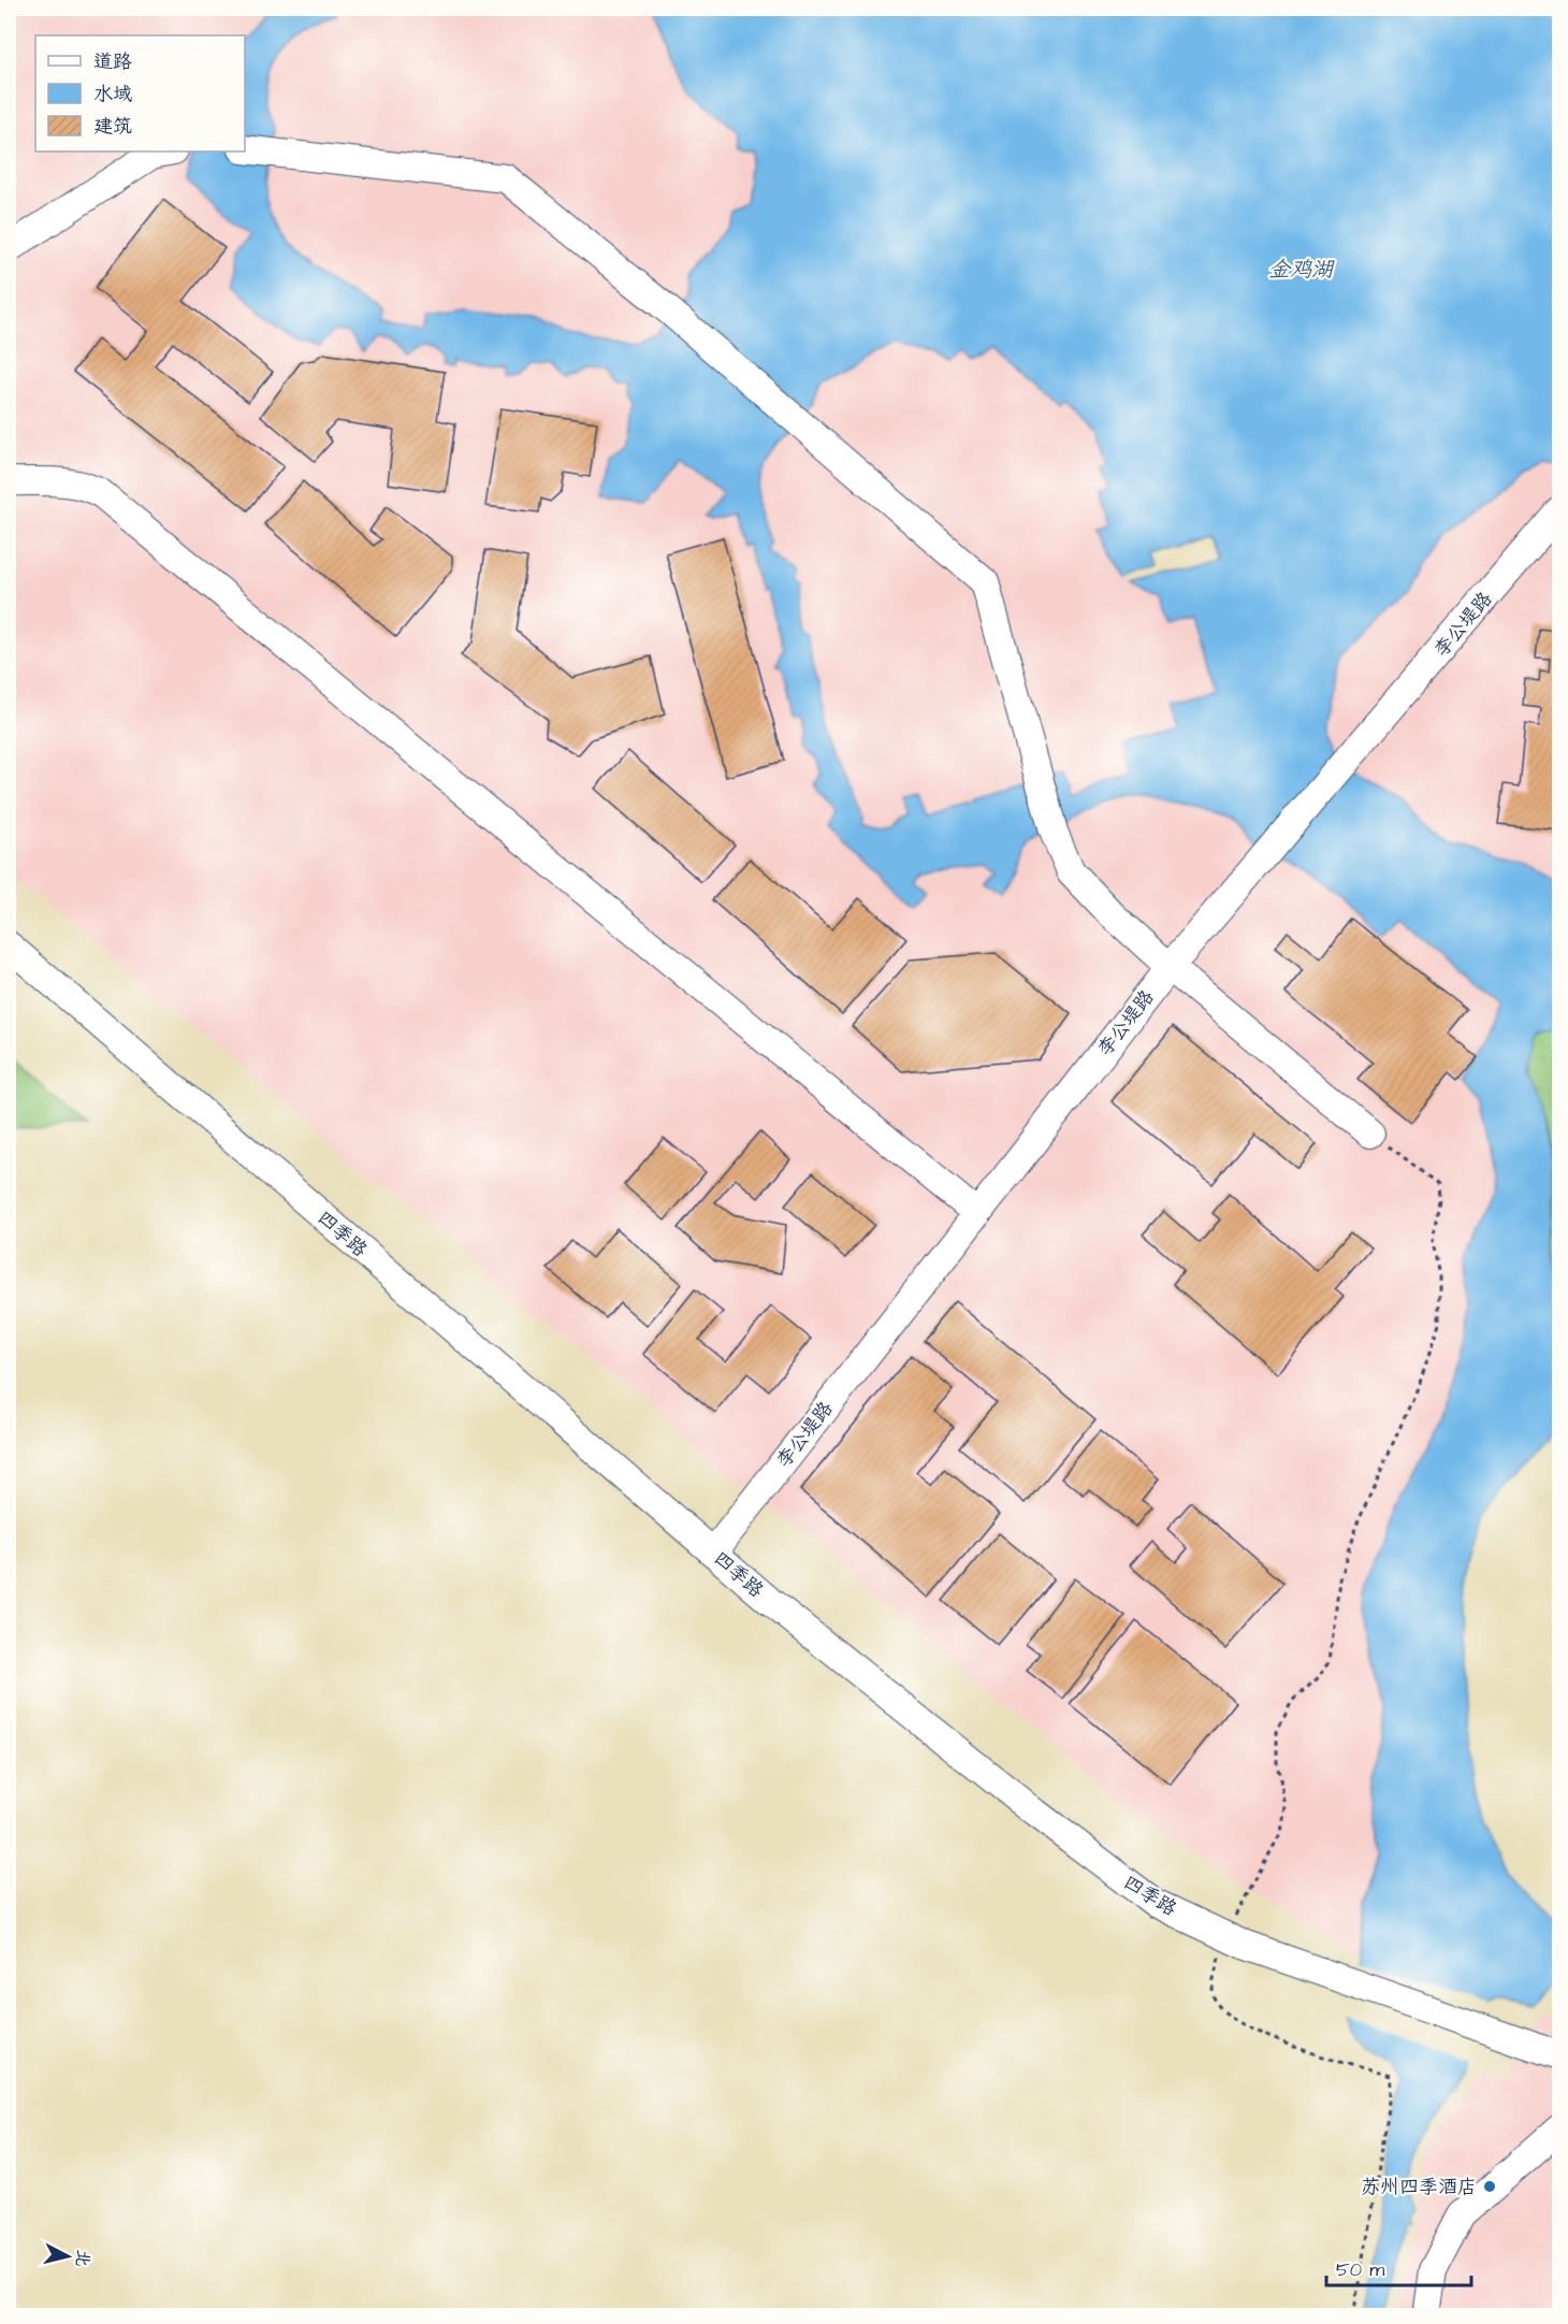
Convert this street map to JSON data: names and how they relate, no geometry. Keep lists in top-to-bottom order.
{
  "streets": {
    "street": ["李公堤路", "四季路"]
  },
  "crossings": [
    ["李公堤路", "四季路"]
  ],
  "water": ["金鸡湖"],
  "places": ["苏州四季酒店"],
  "legend": ["道路", "水域", "建筑"],
  "scale_bar": "50 m",
  "north": "right"
}
